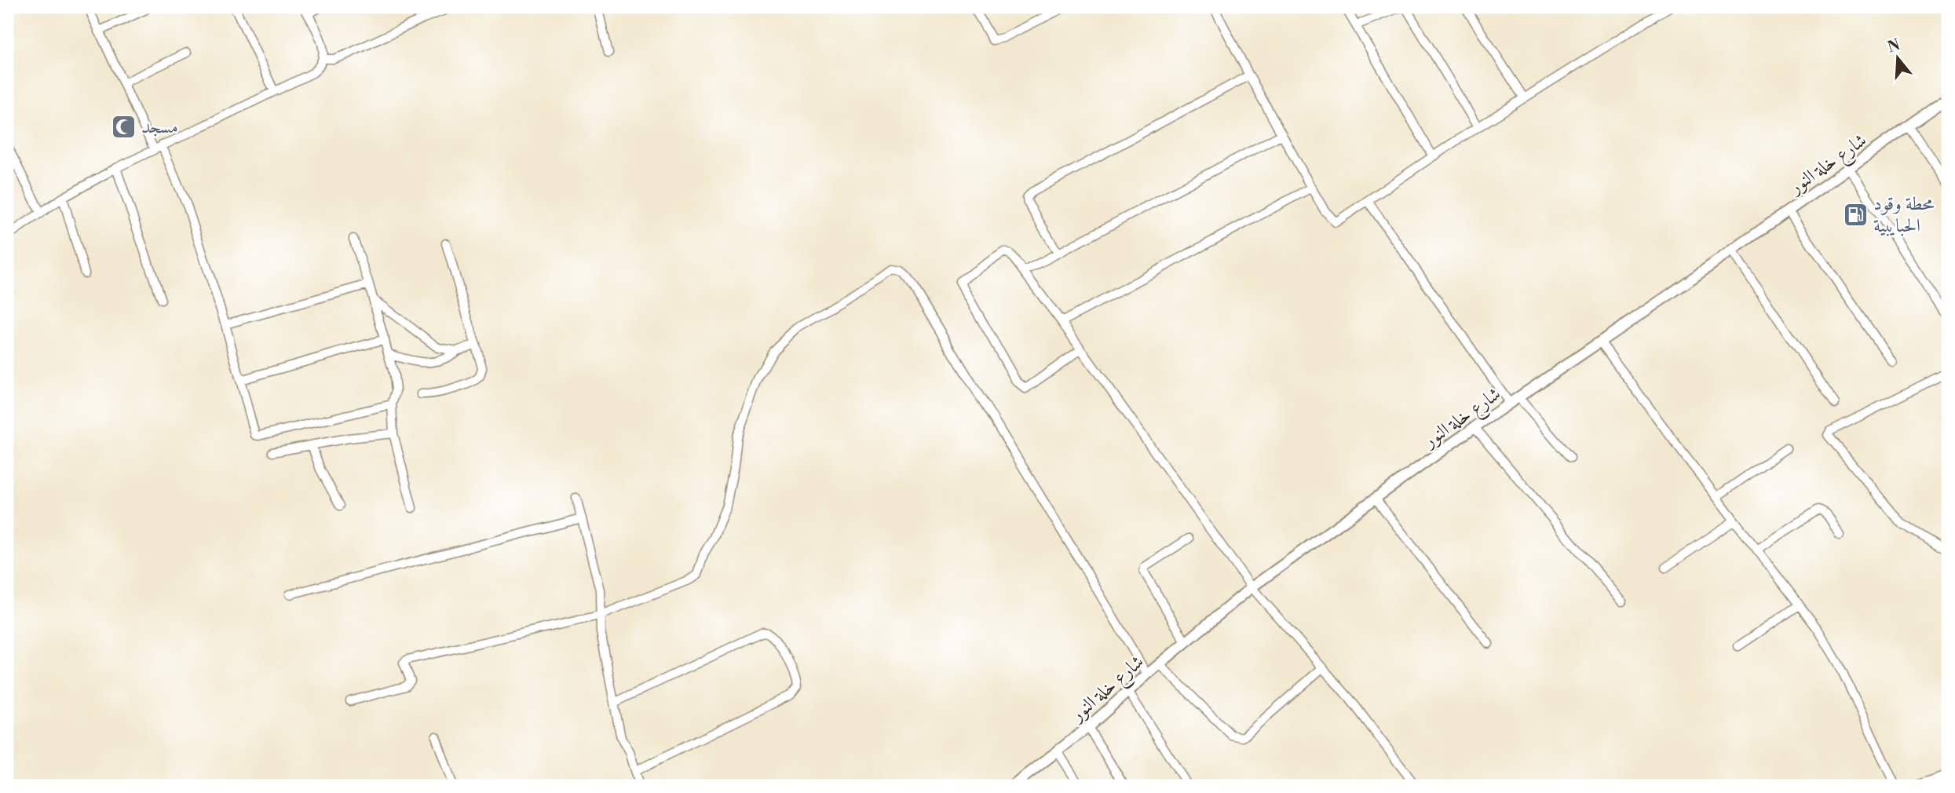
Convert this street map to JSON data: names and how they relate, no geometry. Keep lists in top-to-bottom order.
{
  "streets": {
    "street": ["شارع خلة النور"]
  },
  "places": {
    "mosque": ["مسجد"],
    "fuel station": ["محطة وقود الحبايبية"]
  },
  "north": "top"
}
